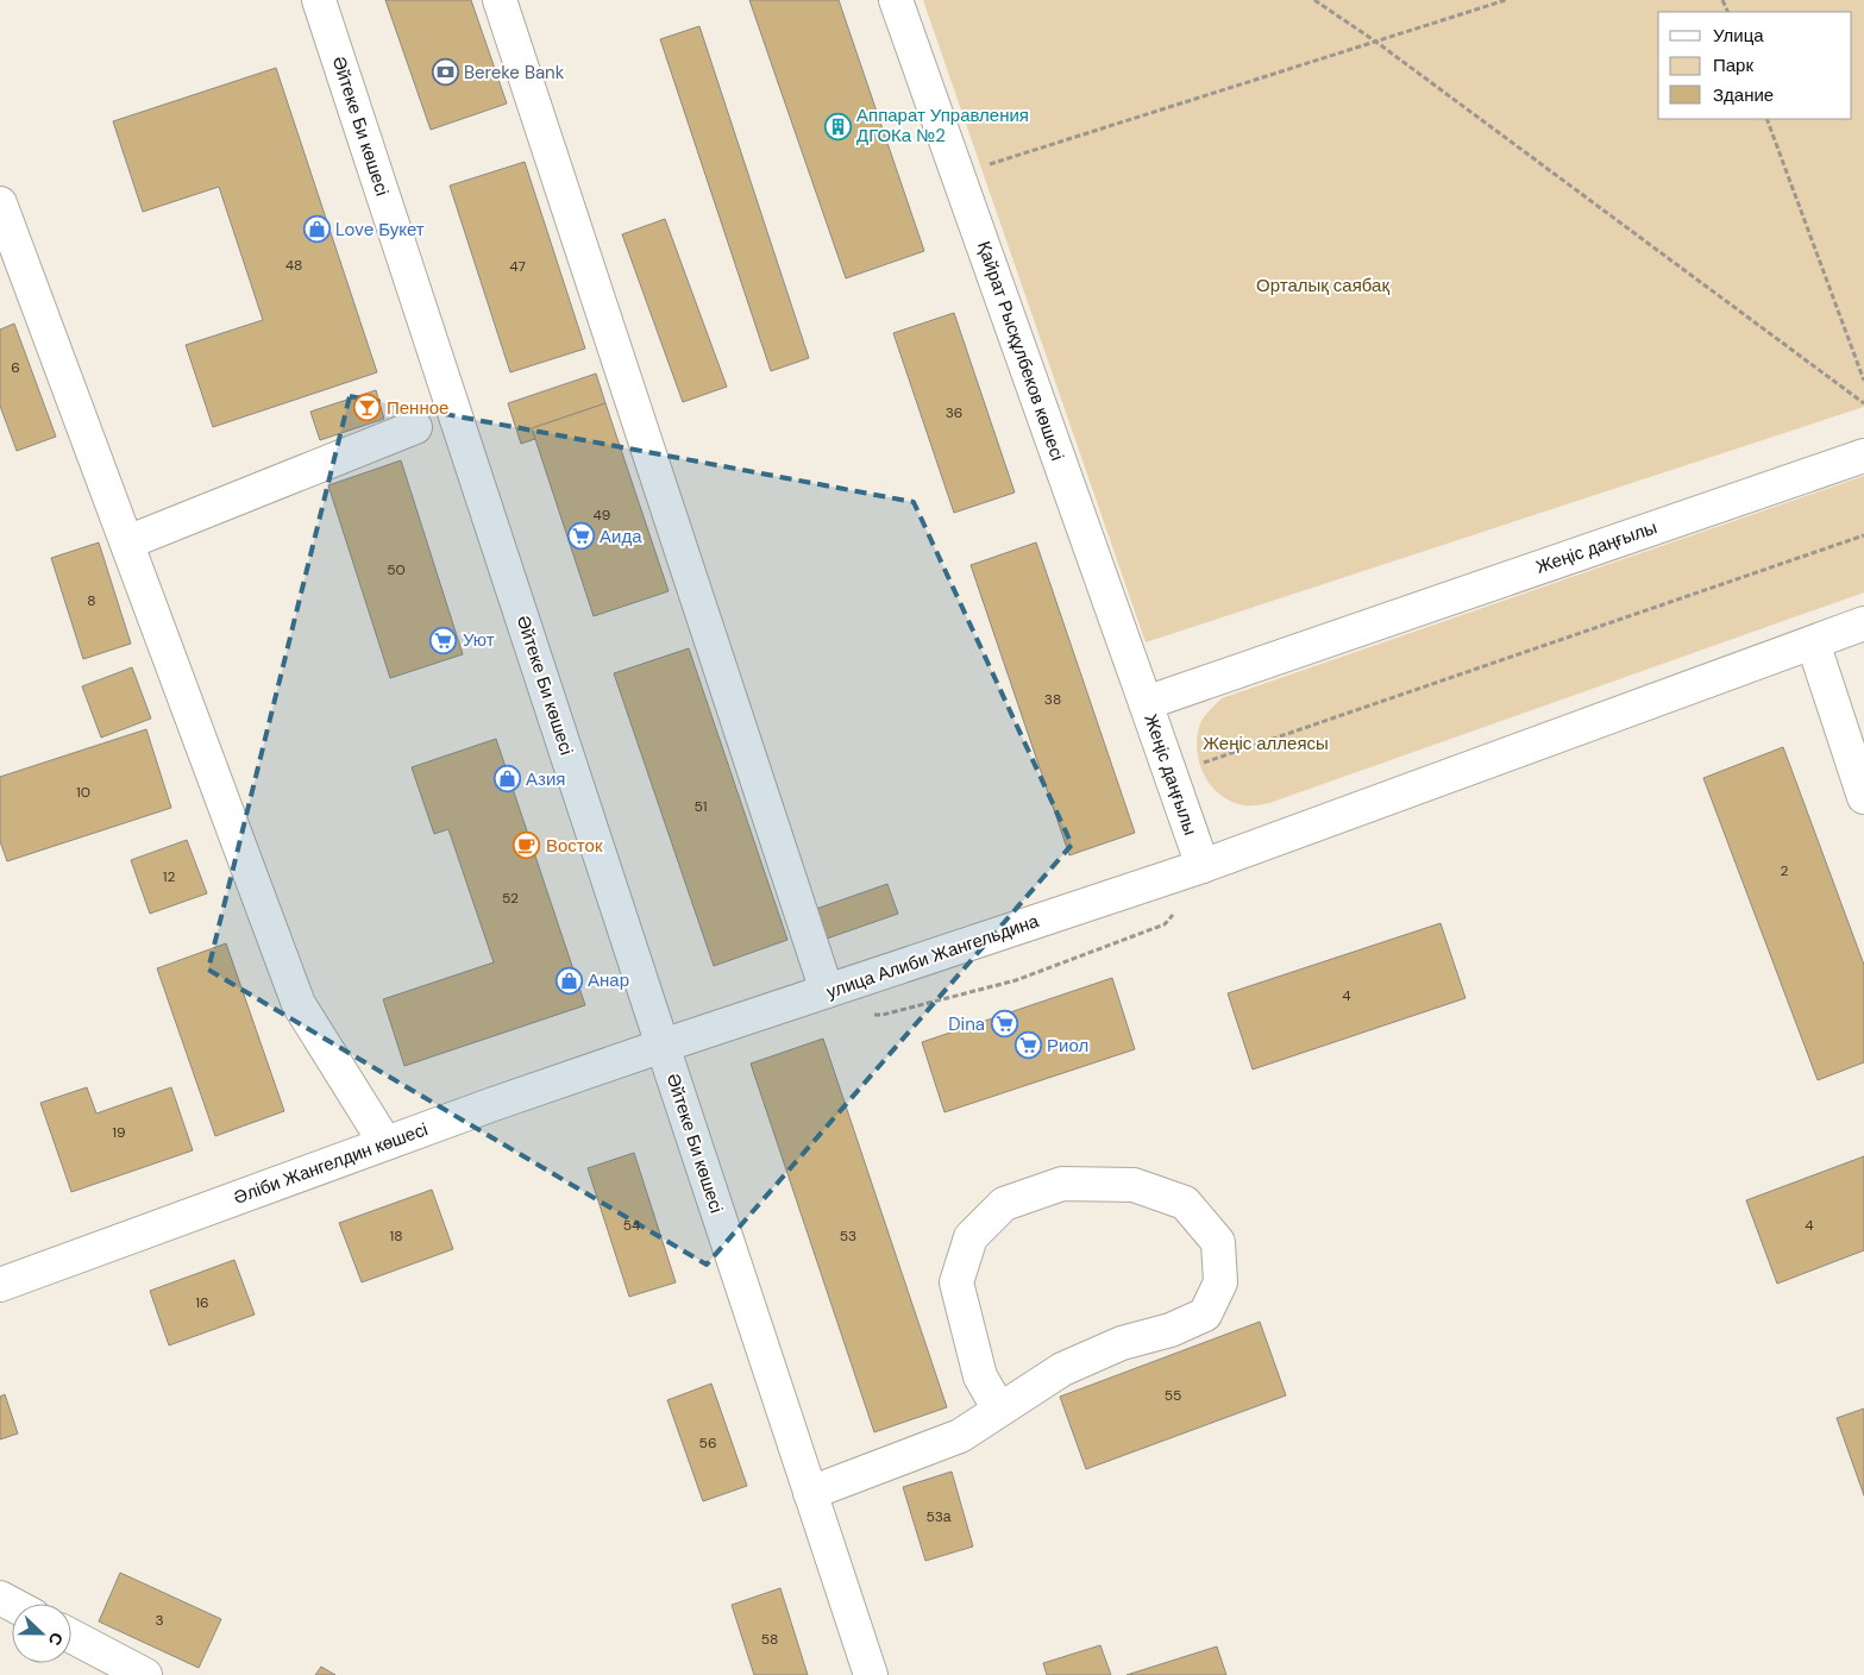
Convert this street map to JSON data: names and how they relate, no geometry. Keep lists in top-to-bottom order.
{
  "streets": {
    "main road": [
      "Әйтеке Би көшесі",
      "Қайрат Рысқұлбеков көшесі",
      "Жеңіс даңғылы",
      "улица Алиби Жангельдина",
      "Әліби Жангелдин көшесі"
    ]
  },
  "crossings": [
    ["Әйтеке Би көшесі", "улица Алиби Жангельдина"],
    ["Әйтеке Би көшесі", "Әліби Жангелдин көшесі"],
    ["Қайрат Рысқұлбеков көшесі", "Жеңіс даңғылы"],
    ["Жеңіс даңғылы", "улица Алиби Жангельдина"],
    ["улица Алиби Жангельдина", "Әліби Жангелдин көшесі"]
  ],
  "parks": ["Орталық саябақ", "Жеңіс аллеясы"],
  "places": {
    "bank": ["Bereke Bank"],
    "building": ["Аппарат Управления ДГОКа №2"],
    "shop": ["Love Букет", "Азия", "Анар"],
    "bar": ["Пенное"],
    "supermarket": [
      "Аида",
      "Уют",
      "Dina",
      "Риол"
    ],
    "cafe": ["Восток"]
  },
  "house_numbers": [
    "48",
    "47",
    "6",
    "36",
    "49",
    "50",
    "8",
    "38",
    "10",
    "51",
    "2",
    "12",
    "52",
    "4",
    "19",
    "54",
    "4",
    "18",
    "53",
    "16",
    "55",
    "56",
    "53а",
    "3",
    "58"
  ],
  "legend": ["Улица", "Парк", "Здание"],
  "north": "right"
}
